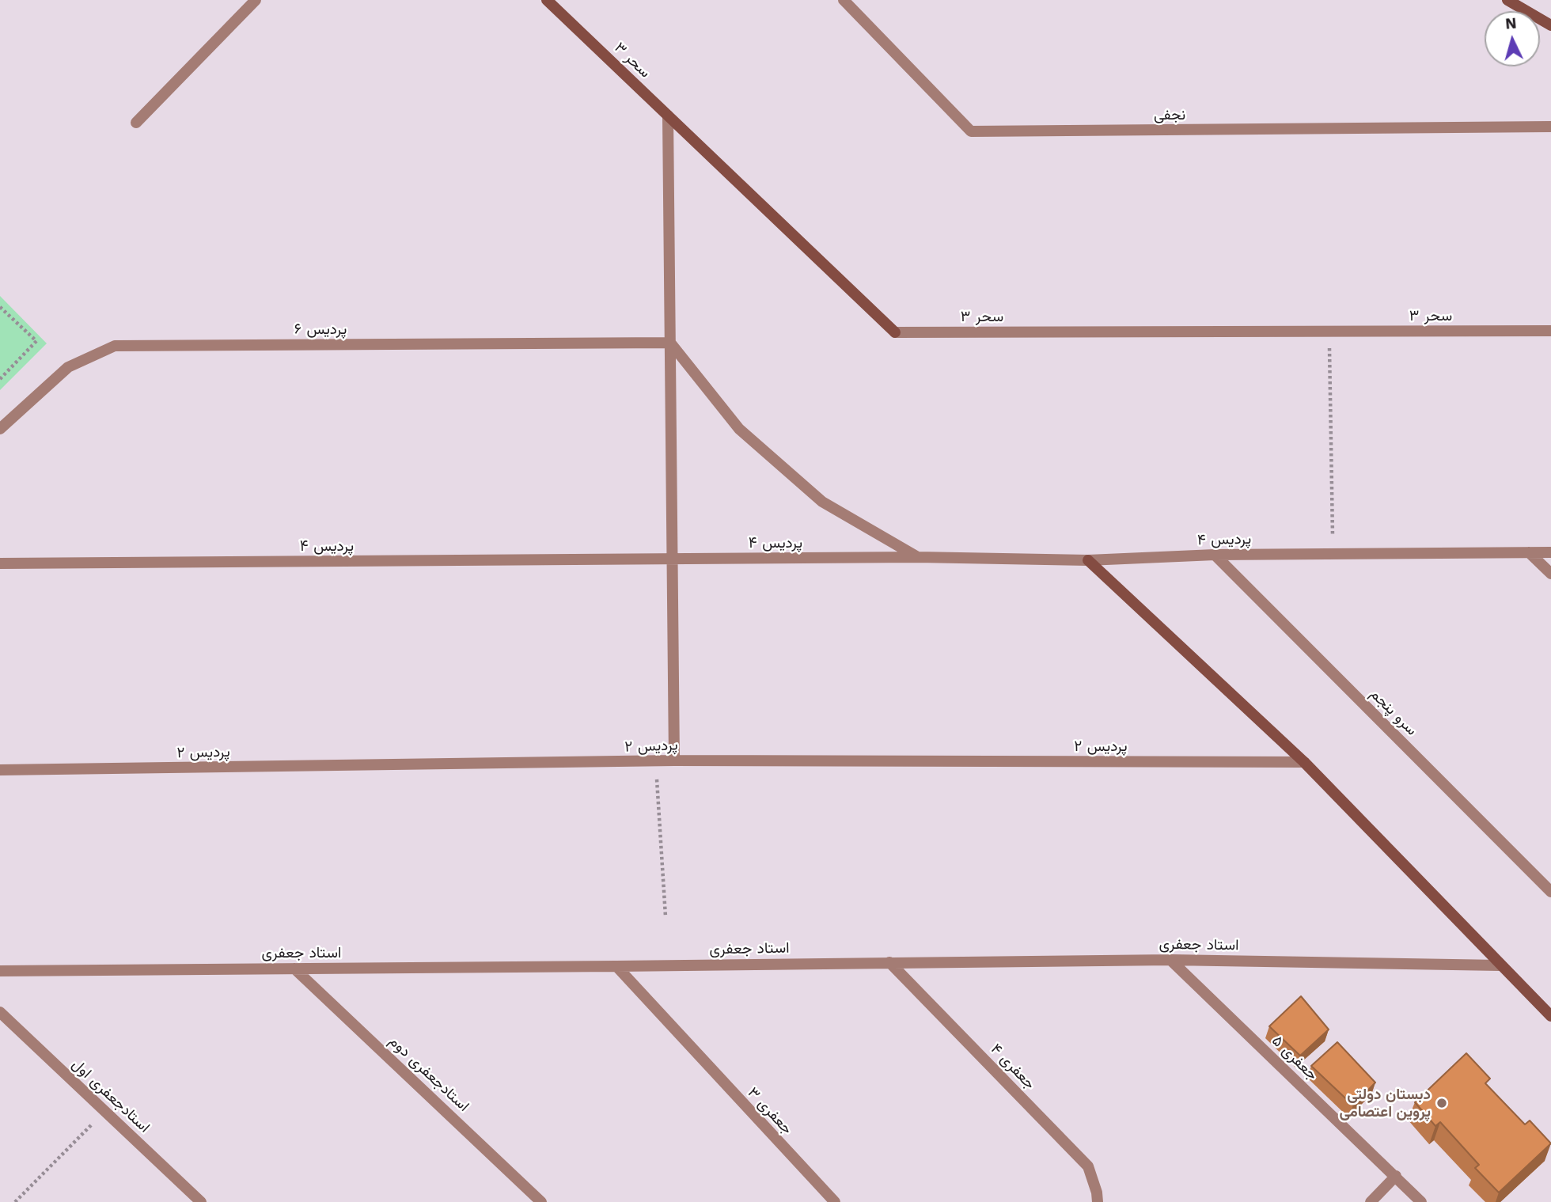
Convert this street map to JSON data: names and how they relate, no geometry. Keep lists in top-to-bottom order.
{
  "streets": {
    "main road": ["سحر ۳"],
    "street": [
      "نجفی",
      "پردیس ۶",
      "پردیس ۴",
      "سرو پنجم",
      "پردیس ۲",
      "استاد جعفری",
      "جعفری ۵",
      "جعفری ۴",
      "استادجعفری دوم",
      "استادجعفری اول",
      "جعفری ۳"
    ]
  },
  "crossings": [
    ["پردیس ۴", "سرو پنجم"],
    ["استاد جعفری", "جعفری ۵"],
    ["استاد جعفری", "جعفری ۴"],
    ["استاد جعفری", "استادجعفری دوم"],
    ["استاد جعفری", "جعفری ۳"]
  ],
  "places": ["دبستان دولتی پروین اعتصامی"],
  "north": "top"
}
